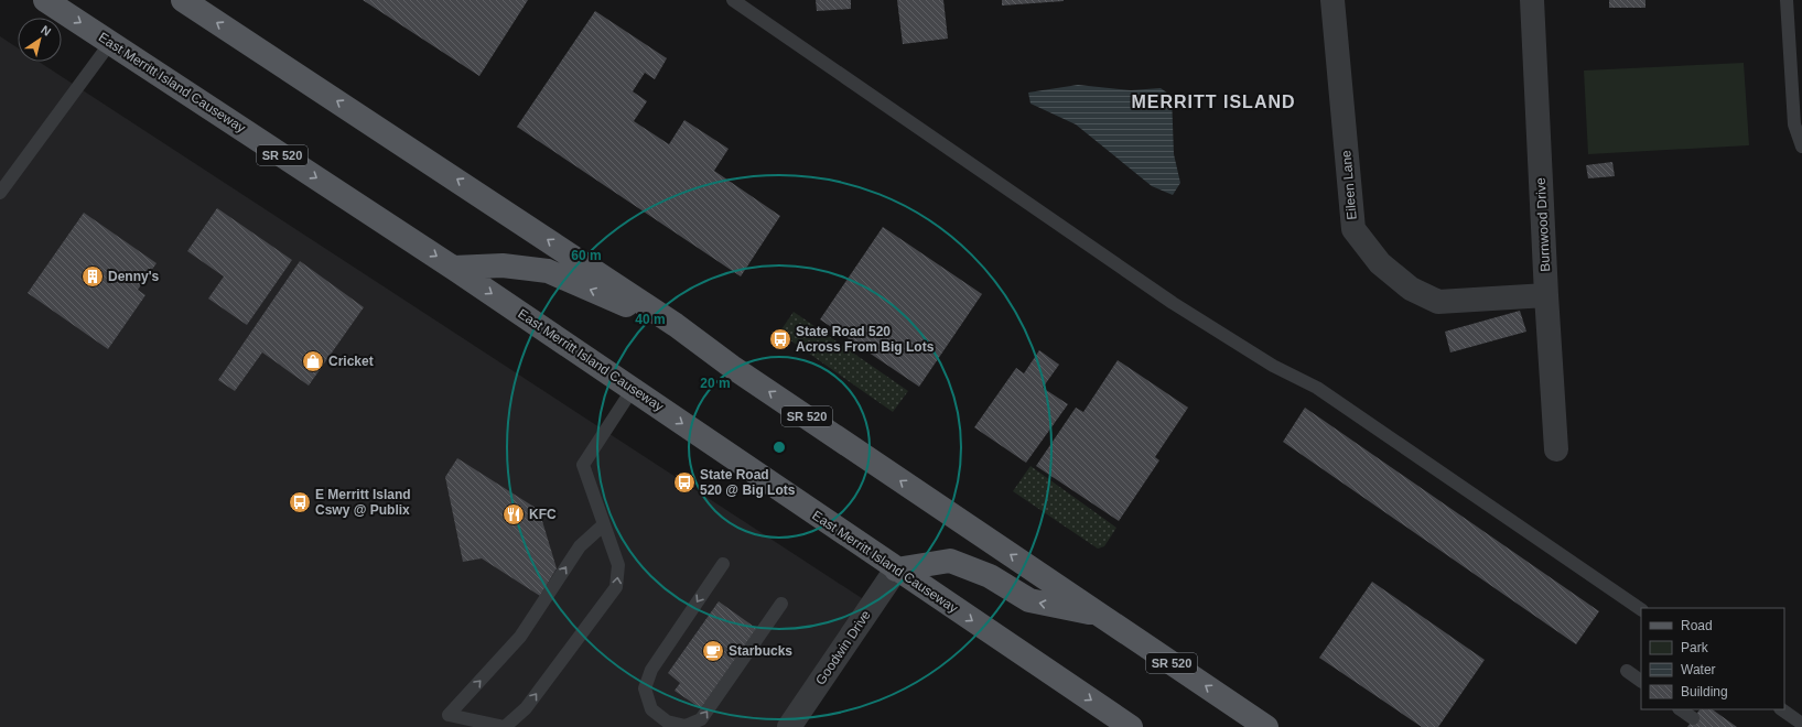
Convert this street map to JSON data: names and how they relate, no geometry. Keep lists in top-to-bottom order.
{
  "streets": {
    "main road": ["East Merritt Island Causeway", "SR 520"],
    "street": ["Eileen Lane", "Burnwood Drive", "Goodwin Drive"]
  },
  "crossings": [
    ["East Merritt Island Causeway", "Goodwin Drive"],
    ["Eileen Lane", "Burnwood Drive"]
  ],
  "districts": ["MERRITT ISLAND"],
  "places": {
    "building": ["Denny's"],
    "bus stop": ["State Road 520 Across From Big Lots", "State Road 520 @ Big Lots", "E Merritt Island Cswy @ Publix"],
    "shop": ["Cricket"],
    "restaurant": ["KFC"],
    "cafe": ["Starbucks"]
  },
  "legend": [
    "Road",
    "Park",
    "Water",
    "Building"
  ],
  "north": "top right",
  "rings": ["60 m", "40 m", "20 m"]
}
